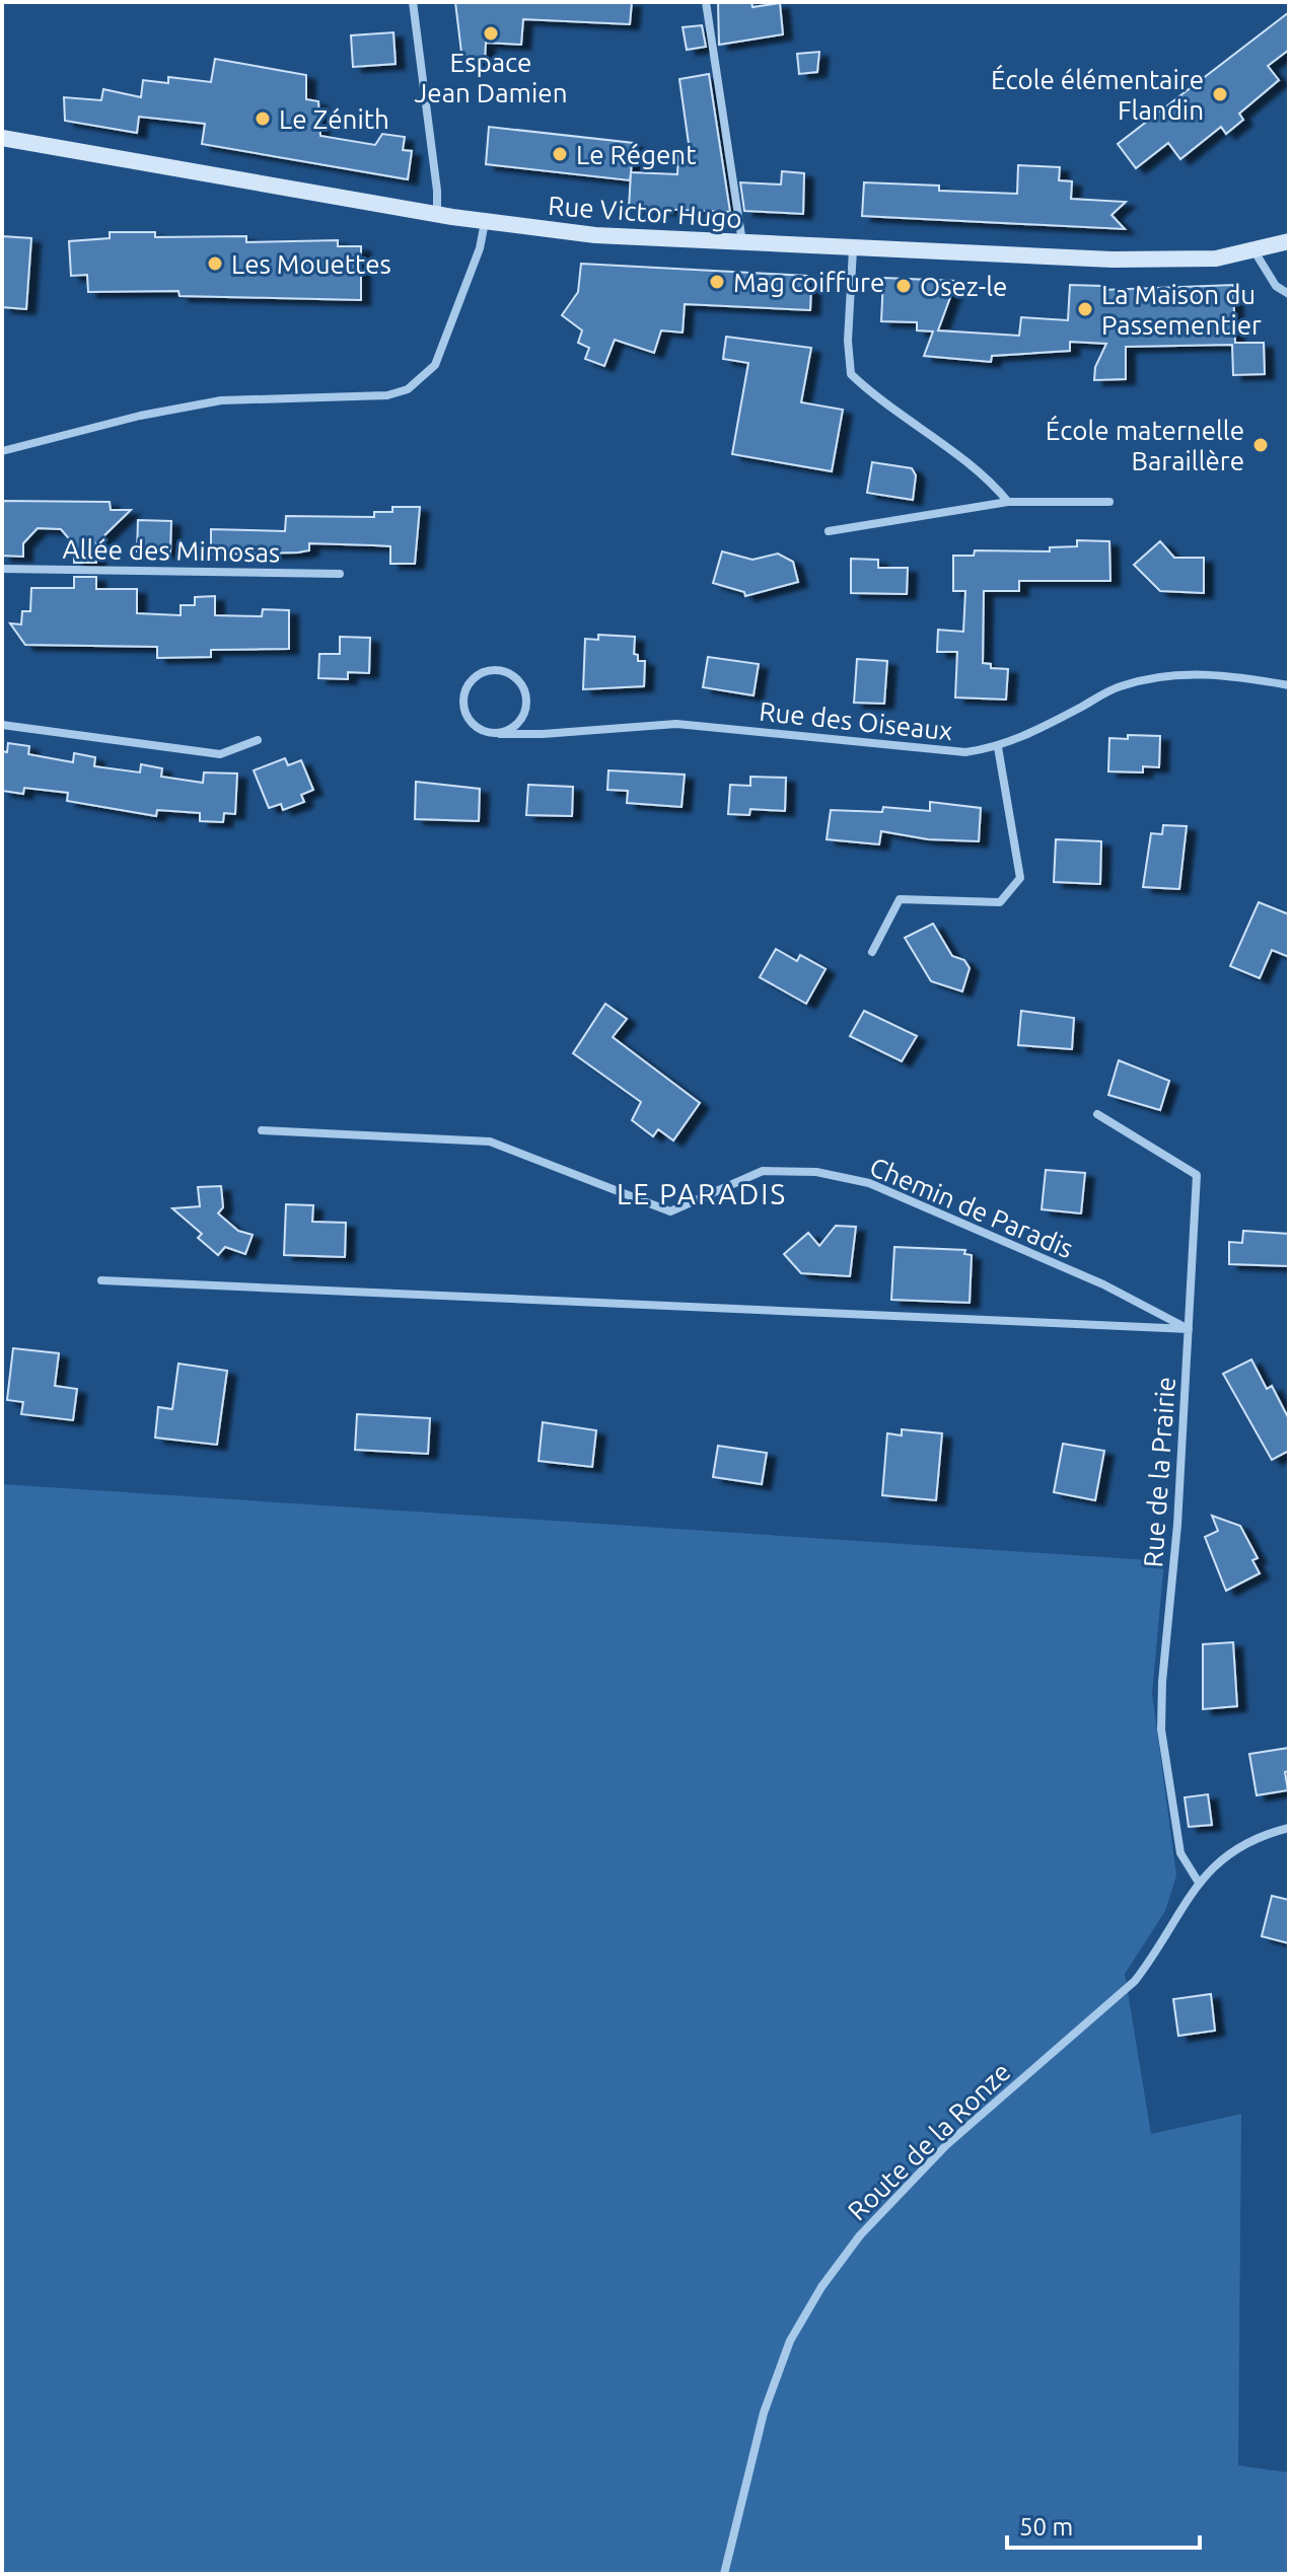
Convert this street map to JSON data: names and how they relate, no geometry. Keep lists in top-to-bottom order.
{
  "streets": {
    "main road": ["Rue Victor Hugo"],
    "street": [
      "Allée des Mimosas",
      "Rue des Oiseaux",
      "Chemin de Paradis",
      "Rue de la Prairie",
      "Route de la Ronze"
    ]
  },
  "crossings": [
    ["Chemin de Paradis", "Rue de la Prairie"],
    ["Rue de la Prairie", "Route de la Ronze"]
  ],
  "districts": ["LE PARADIS"],
  "places": [
    "Espace Jean Damien",
    "École élémentaire Flandin",
    "Le Zénith",
    "Le Régent",
    "Les Mouettes",
    "Mag coiffure",
    "Osez-le",
    "La Maison du Passementier",
    "École maternelle Baraillère"
  ],
  "scale_bar": "50 m"
}
